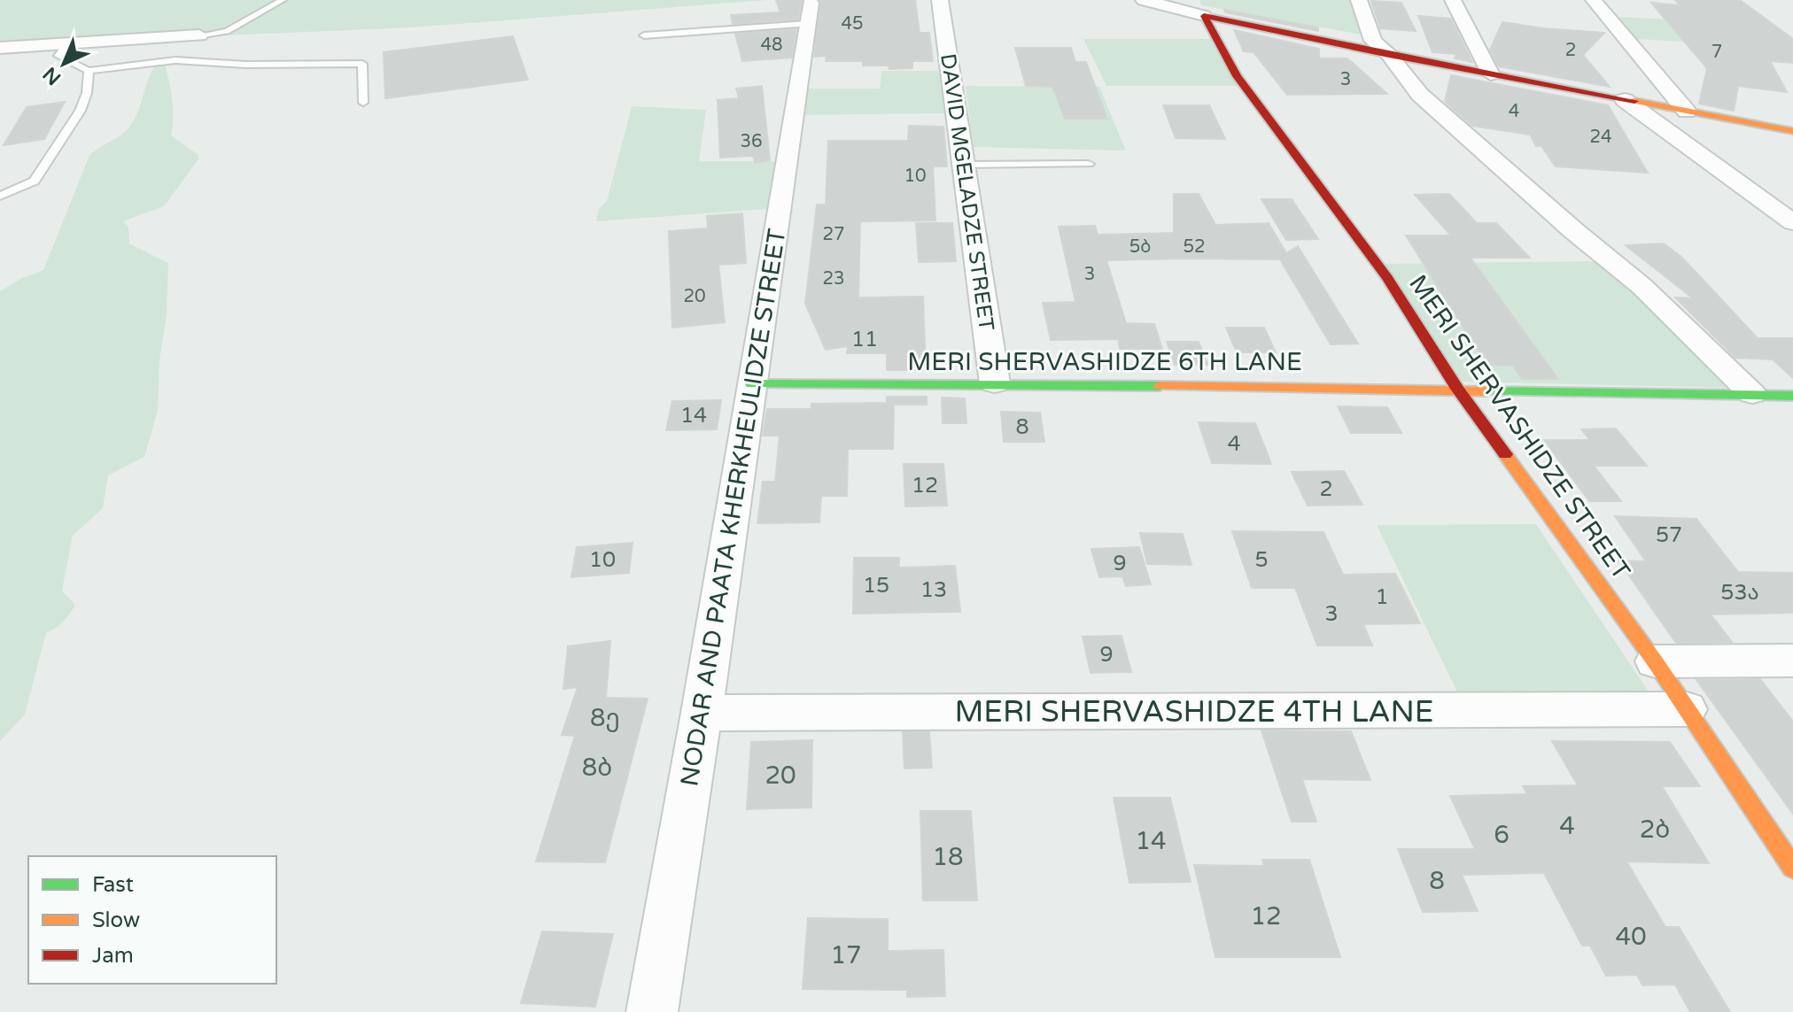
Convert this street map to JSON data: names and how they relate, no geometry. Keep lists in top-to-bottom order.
{
  "streets": {
    "street": [
      "DAVID MGELADZE STREET",
      "MERI SHERVASHIDZE 6TH LANE",
      "MERI SHERVASHIDZE STREET",
      "NODAR AND PAATA KHERKHEULIDZE STREET",
      "MERI SHERVASHIDZE 4TH LANE"
    ]
  },
  "crossings": [
    ["DAVID MGELADZE STREET", "MERI SHERVASHIDZE 6TH LANE"],
    ["MERI SHERVASHIDZE 6TH LANE", "MERI SHERVASHIDZE STREET"],
    ["MERI SHERVASHIDZE 6TH LANE", "NODAR AND PAATA KHERKHEULIDZE STREET"],
    ["MERI SHERVASHIDZE STREET", "MERI SHERVASHIDZE 4TH LANE"],
    ["NODAR AND PAATA KHERKHEULIDZE STREET", "MERI SHERVASHIDZE 4TH LANE"]
  ],
  "house_numbers": [
    "45",
    "48",
    "2",
    "7",
    "3",
    "4",
    "24",
    "36",
    "10",
    "27",
    "5ბ",
    "52",
    "3",
    "23",
    "20",
    "11",
    "14",
    "8",
    "4",
    "12",
    "2",
    "57",
    "10",
    "5",
    "9",
    "15",
    "13",
    "53ა",
    "1",
    "3",
    "9",
    "8ე",
    "8ბ",
    "20",
    "4",
    "2ბ",
    "6",
    "14",
    "18",
    "8",
    "12",
    "40",
    "17"
  ],
  "legend": ["Fast", "Slow", "Jam"],
  "north": "bottom left"
}
